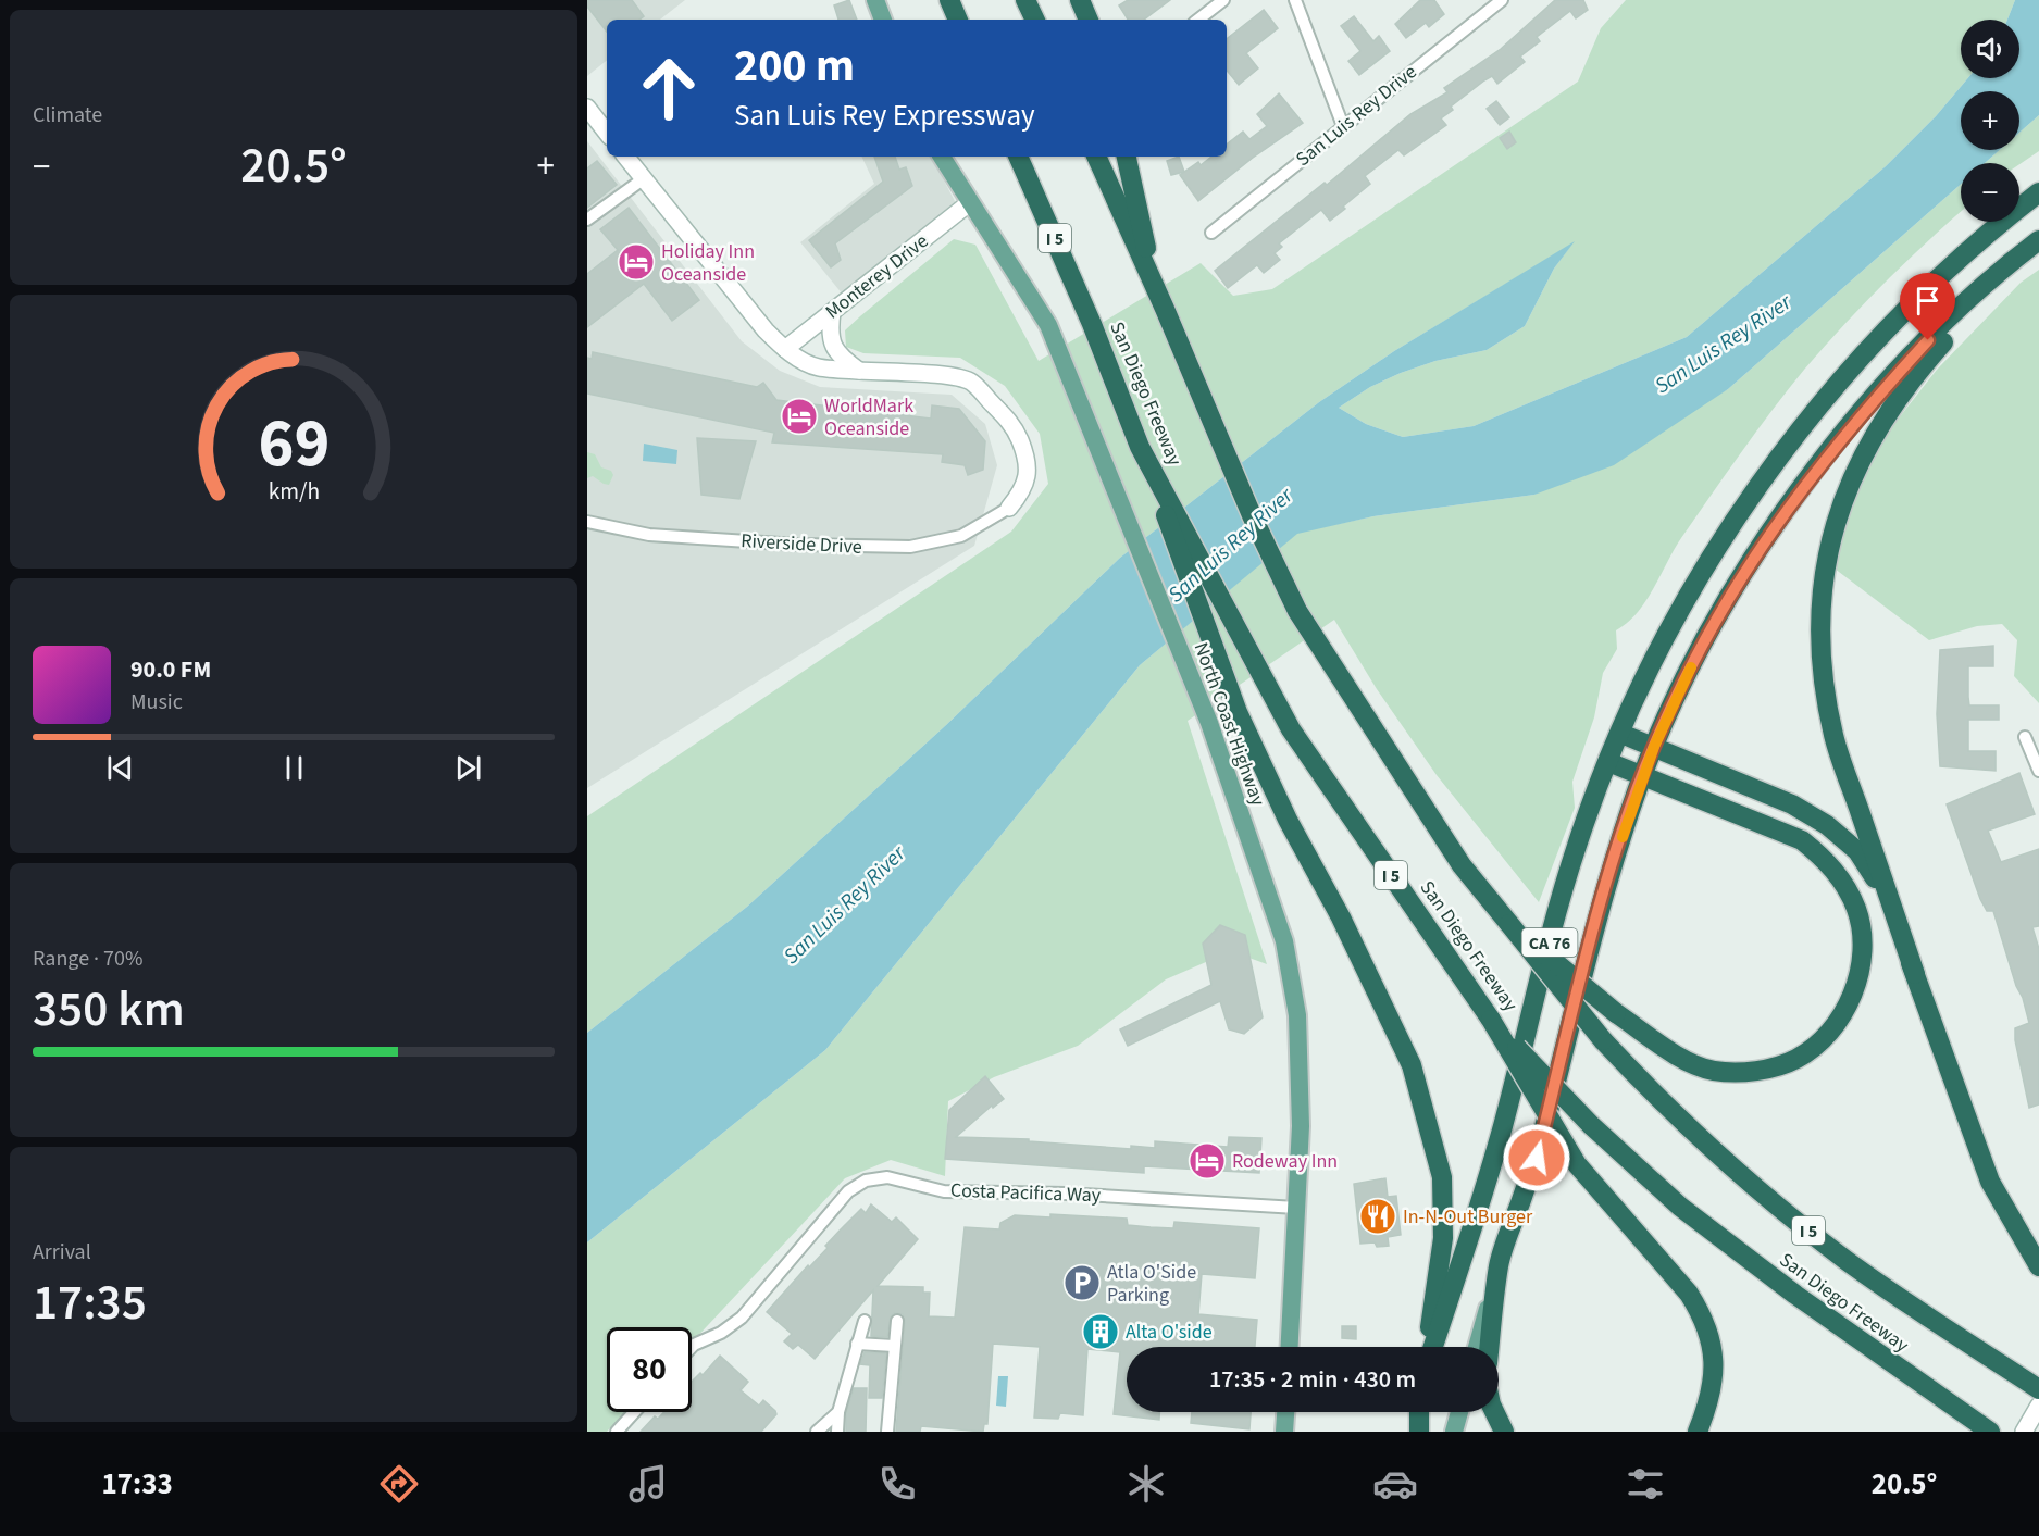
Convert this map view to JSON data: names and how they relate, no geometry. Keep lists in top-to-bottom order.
{
  "streets": {
    "highway": ["I 5", "San Diego Freeway", "CA 76"],
    "main road": ["North Coast Highway"],
    "street": [
      "San Luis Rey Drive",
      "Monterey Drive",
      "Riverside Drive",
      "Costa Pacifica Way"
    ]
  },
  "crossings": [
    ["Monterey Drive", "North Coast Highway"],
    ["North Coast Highway", "Costa Pacifica Way"]
  ],
  "water": ["San Luis Rey River"],
  "places": {
    "hotel": ["Holiday Inn Oceanside", "WorldMark Oceanside", "Rodeway Inn"],
    "restaurant": ["In-N-Out Burger"],
    "parking": ["Atla O'Side Parking"],
    "building": ["Alta O'side"]
  },
  "page": {
    "tile": [
      "Climate",
      ["Range · 70%", "350 km"],
      ["Arrival", "17:35"]
    ],
    "map_buttons": ["+", "−"],
    "turn": ["200 m", "San Luis Rey Expressway"],
    "heat": ["−", "20.5°", "+"],
    "song": ["90.0 FM", "Music"],
    "limit": "80",
    "trip": "17:35 · 2 min · 430 m",
    "tabs": ["17:33", "20.5°"],
    "gauge": ["69", "km/h"]
  }
}
